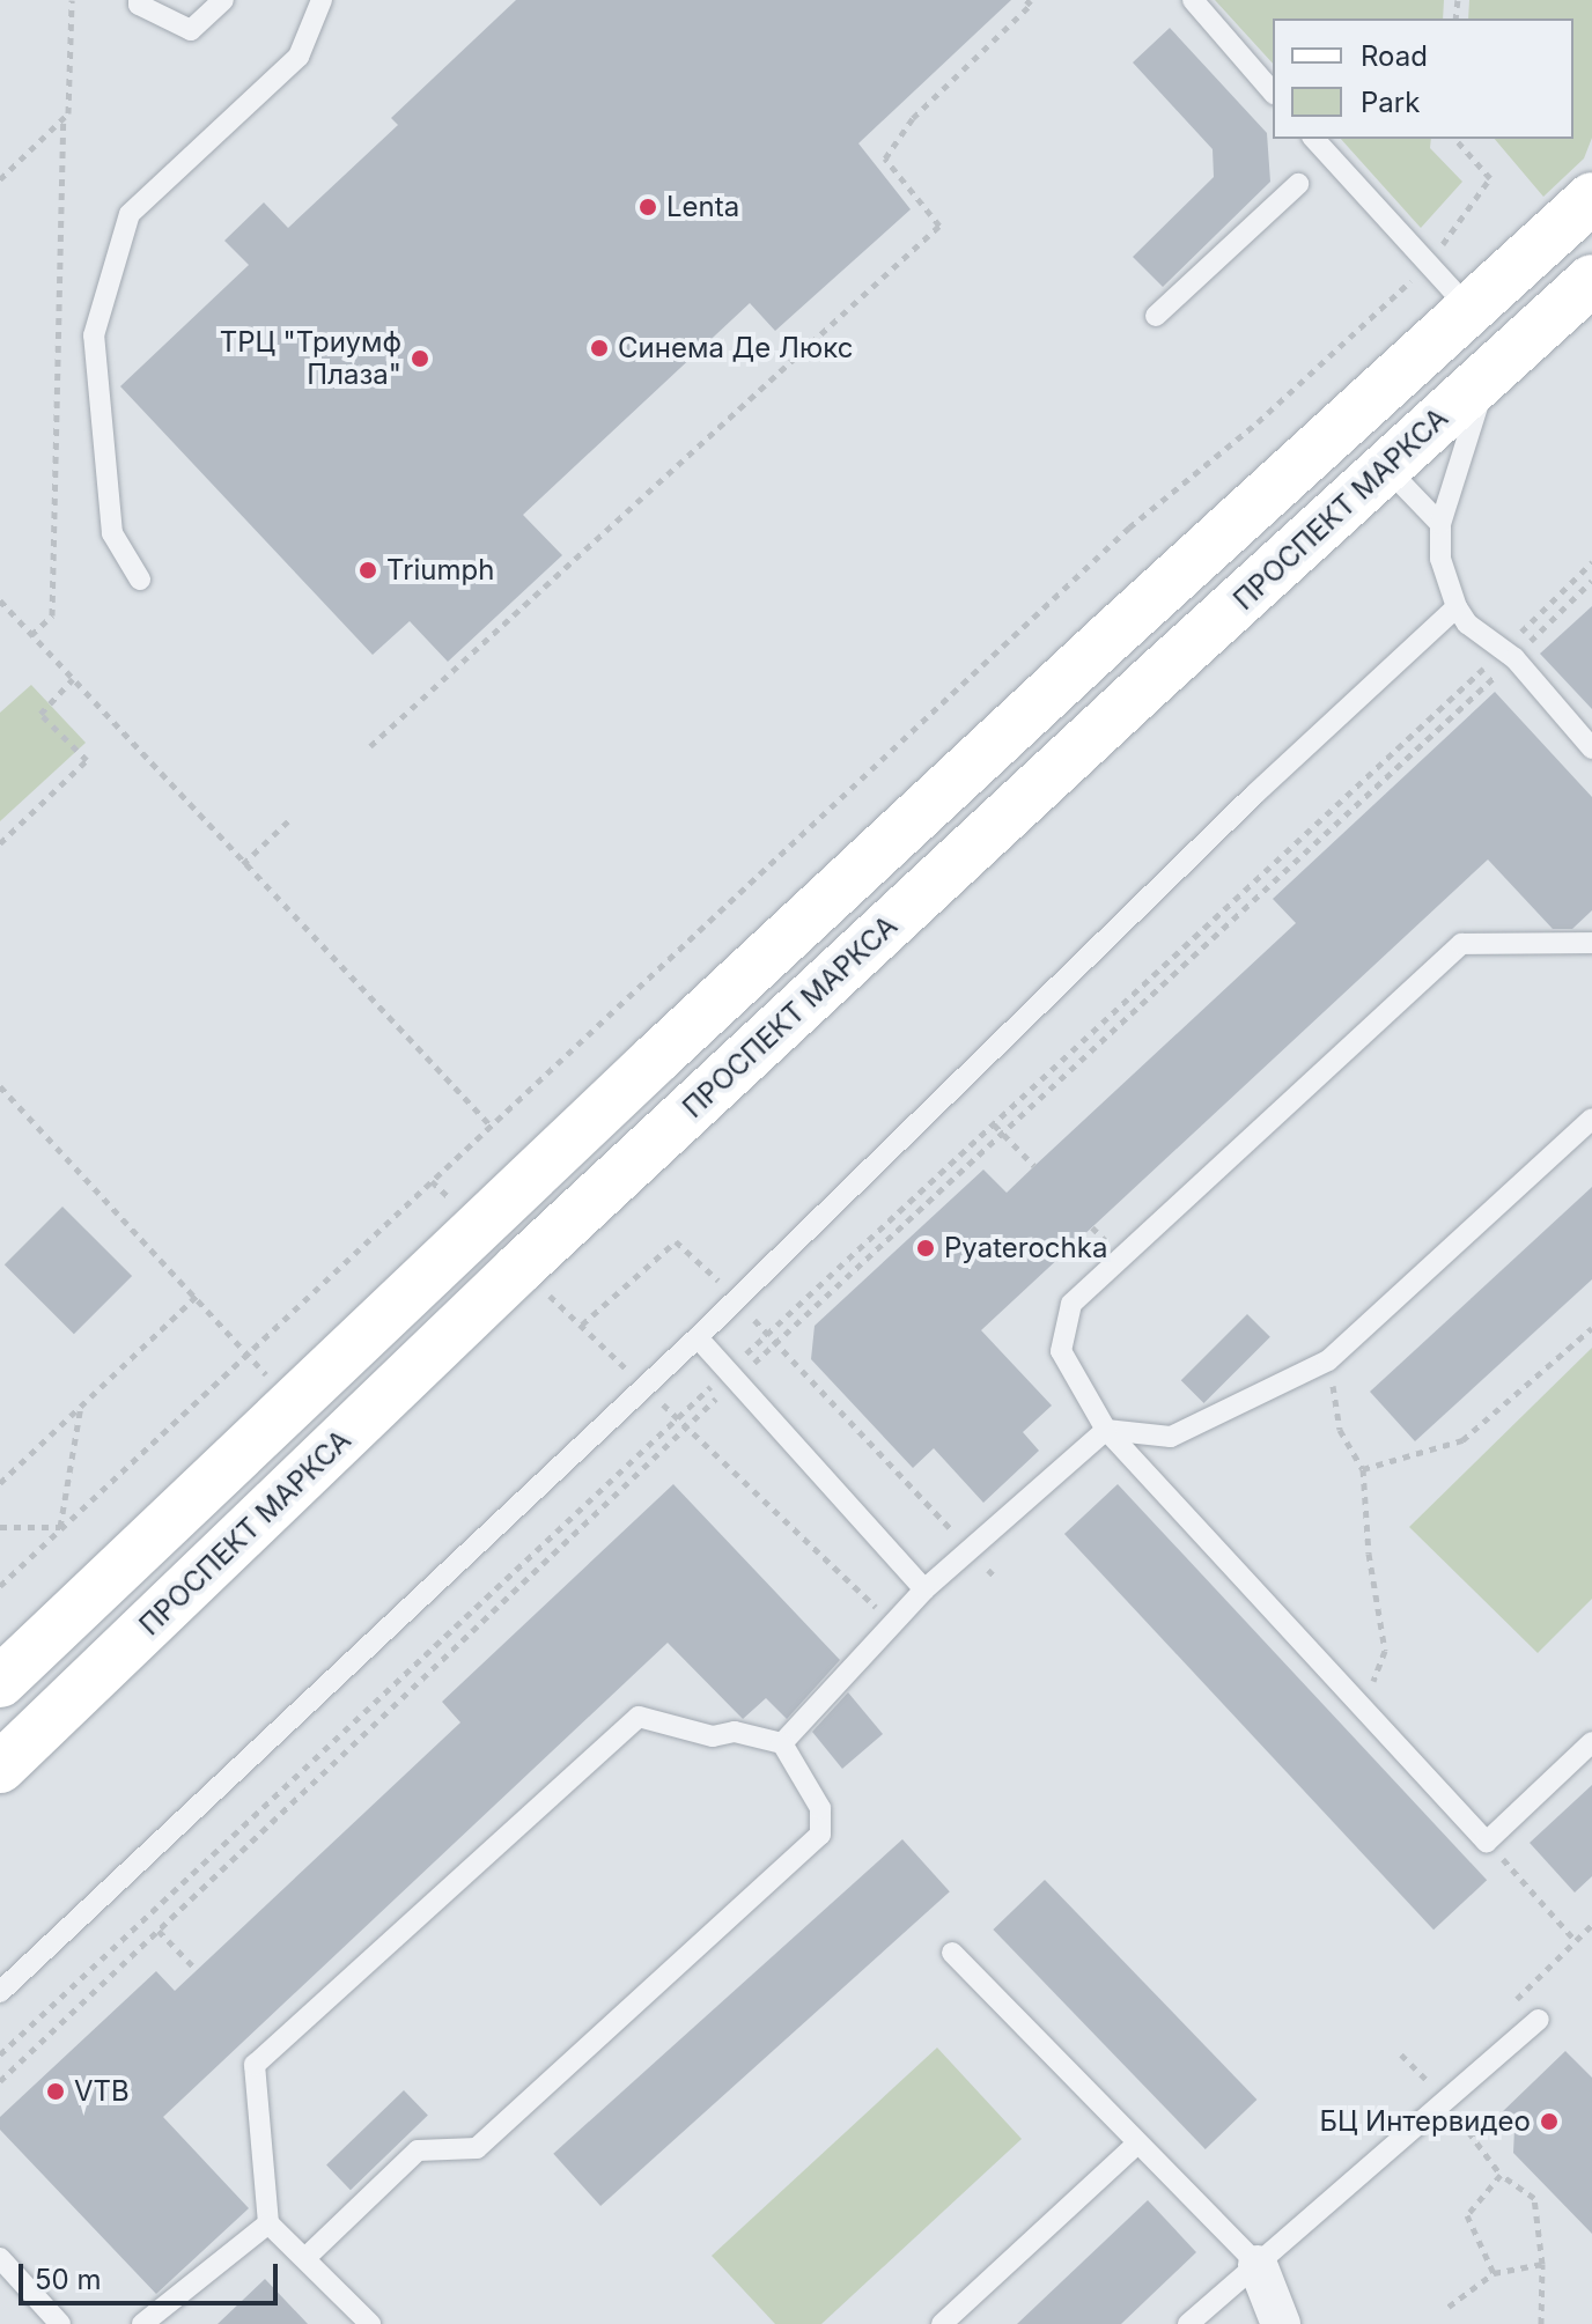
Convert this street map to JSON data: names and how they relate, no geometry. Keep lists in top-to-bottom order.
{
  "streets": {
    "main road": ["ПРОСПЕКТ МАРКСА"]
  },
  "places": [
    "Lenta",
    "Синема Де Люкс",
    "ТРЦ \"Триумф Плаза\"",
    "Triumph",
    "Pyaterochka",
    "VTB",
    "БЦ Интервидео"
  ],
  "legend": ["Road", "Park"],
  "scale_bar": "50 m"
}
